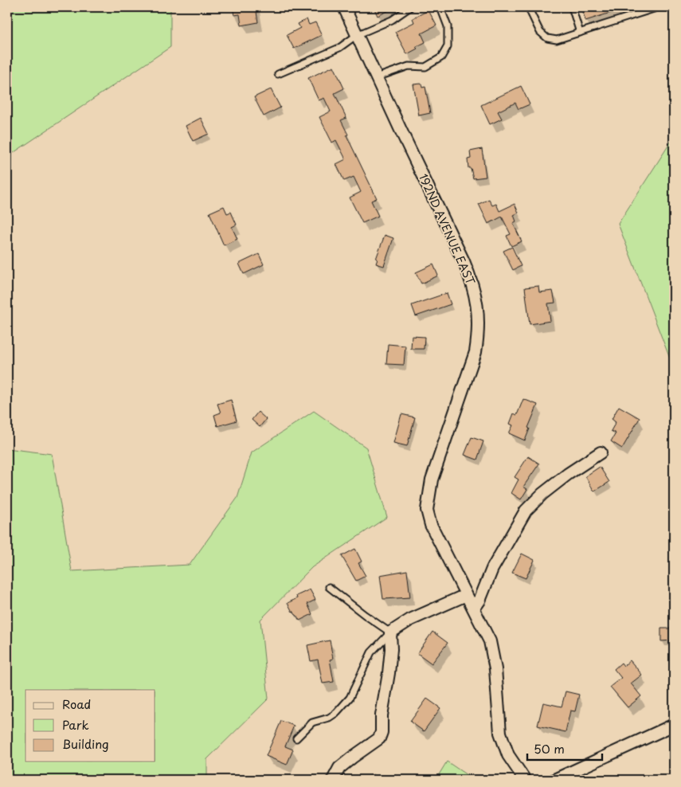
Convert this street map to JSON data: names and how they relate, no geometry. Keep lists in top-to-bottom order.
{
  "streets": {
    "street": ["192ND AVENUE EAST"]
  },
  "legend": ["Road", "Park", "Building"],
  "scale_bar": "50 m"
}
